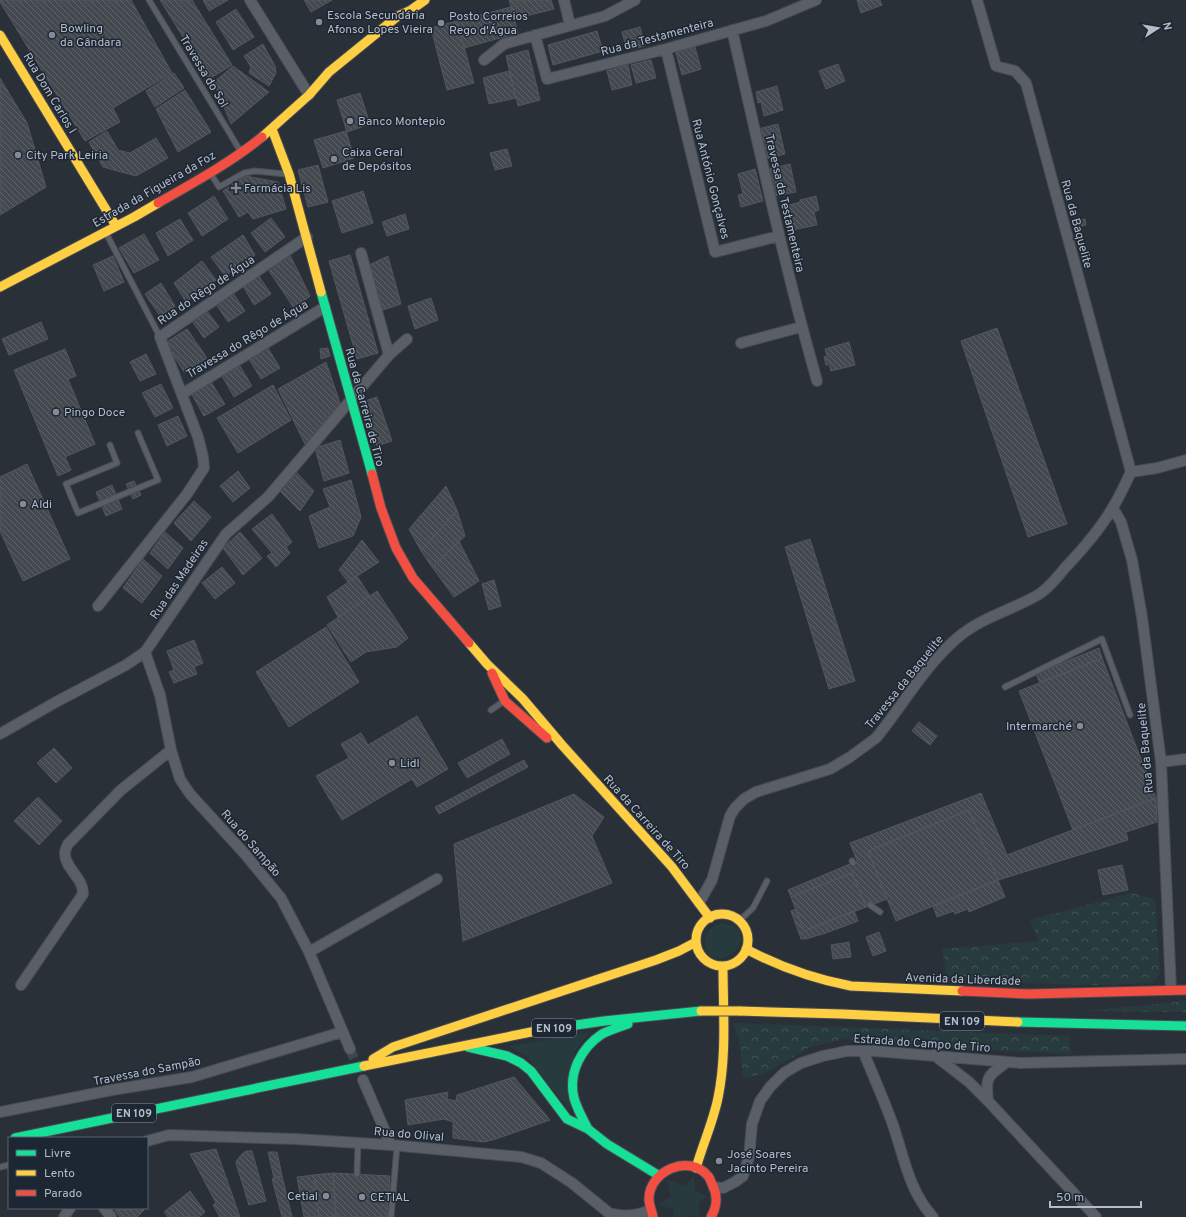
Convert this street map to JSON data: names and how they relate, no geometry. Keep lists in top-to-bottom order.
{
  "streets": {
    "main road": [
      "Rua Dom Carlos I",
      "Estrada da Figueira da Foz",
      "Rua da Carreira de Tiro",
      "Avenida da Liberdade",
      "EN 109"
    ],
    "street": [
      "Rua da Testamenteira",
      "Rua António Gonçalves",
      "Travessa da Testamenteira",
      "Rua da Baquelite",
      "Rua do Rêgo de Água",
      "Travessa do Rêgo de Água",
      "Rua das Madeiras",
      "Travessa da Baquelite",
      "Rua do Sampão",
      "Estrada do Campo de Tiro",
      "Travessa do Sampão",
      "Rua do Olival"
    ],
    "lane": ["Travessa do Sol"]
  },
  "crossings": [
    ["Rua da Testamenteira", "Rua António Gonçalves"],
    ["Rua da Testamenteira", "Travessa da Testamenteira"],
    ["Travessa do Sol", "Estrada da Figueira da Foz"],
    ["Rua Dom Carlos I", "Estrada da Figueira da Foz"],
    ["Rua António Gonçalves", "Travessa da Testamenteira"],
    ["Estrada da Figueira da Foz", "Rua da Carreira de Tiro"],
    ["Rua da Baquelite", "Travessa da Baquelite"],
    ["Rua da Baquelite", "Avenida da Liberdade"],
    ["Rua do Rêgo de Água", "Travessa do Rêgo de Água"],
    ["Rua do Rêgo de Água", "Rua da Carreira de Tiro"],
    ["Travessa do Rêgo de Água", "Rua da Carreira de Tiro"],
    ["Rua da Carreira de Tiro", "Rua das Madeiras"],
    ["Rua da Carreira de Tiro", "Travessa da Baquelite"],
    ["Rua da Carreira de Tiro", "Avenida da Liberdade"],
    ["Rua das Madeiras", "Rua do Sampão"],
    ["Rua do Sampão", "Travessa do Sampão"]
  ],
  "places": {
    "other": [
      "Escola Secundária Afonso Lopes Vieira",
      "Posto Correios Rego d'Água",
      "Bowling da Gândara",
      "Banco Montepio",
      "City Park Leiria",
      "Caixa Geral de Depósitos",
      "Pingo Doce",
      "Aldi",
      "Intermarché",
      "Lidl",
      "José Soares Jacinto Pereira",
      "Cetial",
      "CETIAL"
    ],
    "health": ["Farmácia Lis"]
  },
  "legend": ["Livre", "Lento", "Parado"],
  "scale_bar": "50 m",
  "north": "right"
}
